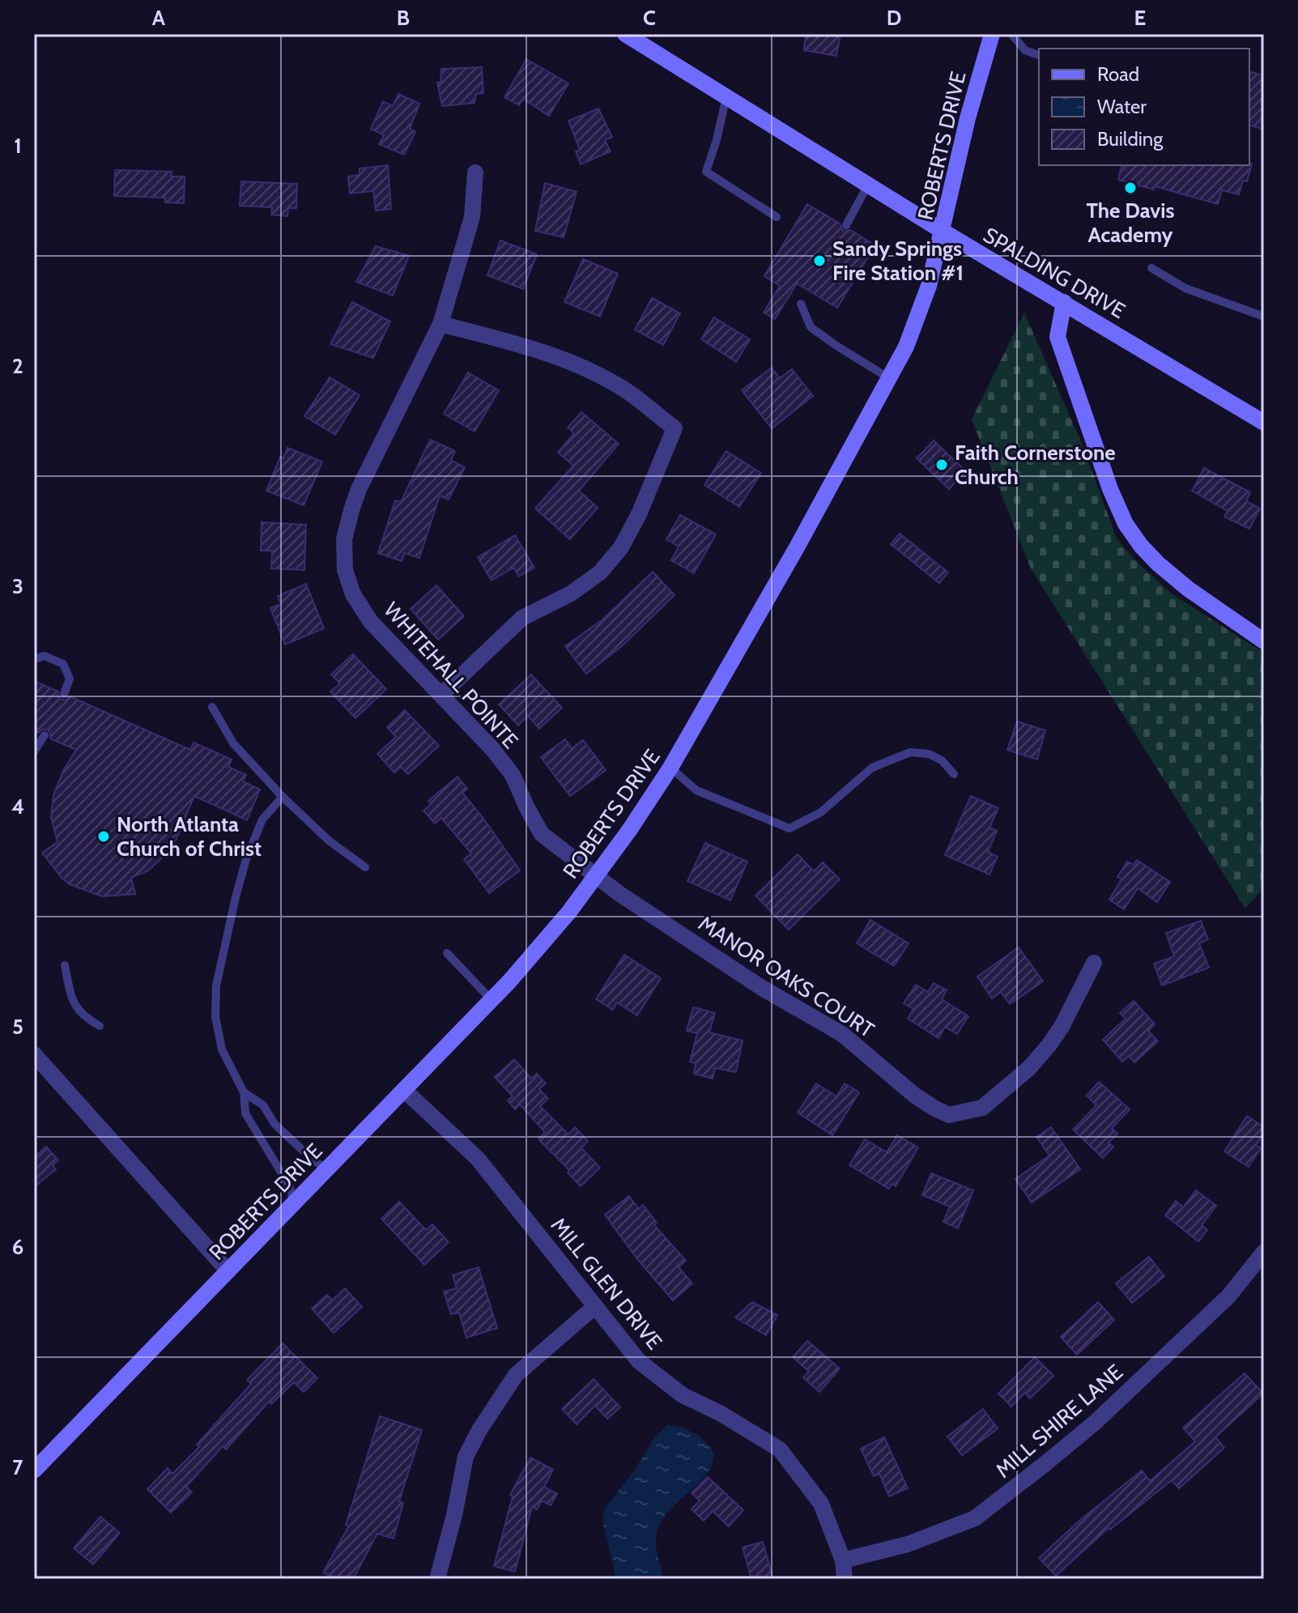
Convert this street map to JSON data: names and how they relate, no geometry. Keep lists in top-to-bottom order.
{
  "streets": {
    "street": [
      "ROBERTS DRIVE",
      "SPALDING DRIVE",
      "WHITEHALL POINTE",
      "MANOR OAKS COURT",
      "MILL GLEN DRIVE",
      "MILL SHIRE LANE"
    ]
  },
  "crossings": [
    ["ROBERTS DRIVE", "SPALDING DRIVE"],
    ["ROBERTS DRIVE", "WHITEHALL POINTE"],
    ["ROBERTS DRIVE", "MANOR OAKS COURT"],
    ["ROBERTS DRIVE", "MILL GLEN DRIVE"],
    ["WHITEHALL POINTE", "MANOR OAKS COURT"],
    ["MILL GLEN DRIVE", "MILL SHIRE LANE"]
  ],
  "places": [
    "The Davis Academy",
    "Sandy Springs Fire Station #1",
    "Faith Cornerstone Church",
    "North Atlanta Church of Christ"
  ],
  "legend": ["Road", "Water", "Building"],
  "grid": {
    "columns": [
      "A",
      "B",
      "C",
      "D",
      "E"
    ],
    "rows": [
      "1",
      "2",
      "3",
      "4",
      "5",
      "6",
      "7"
    ]
  }
}
